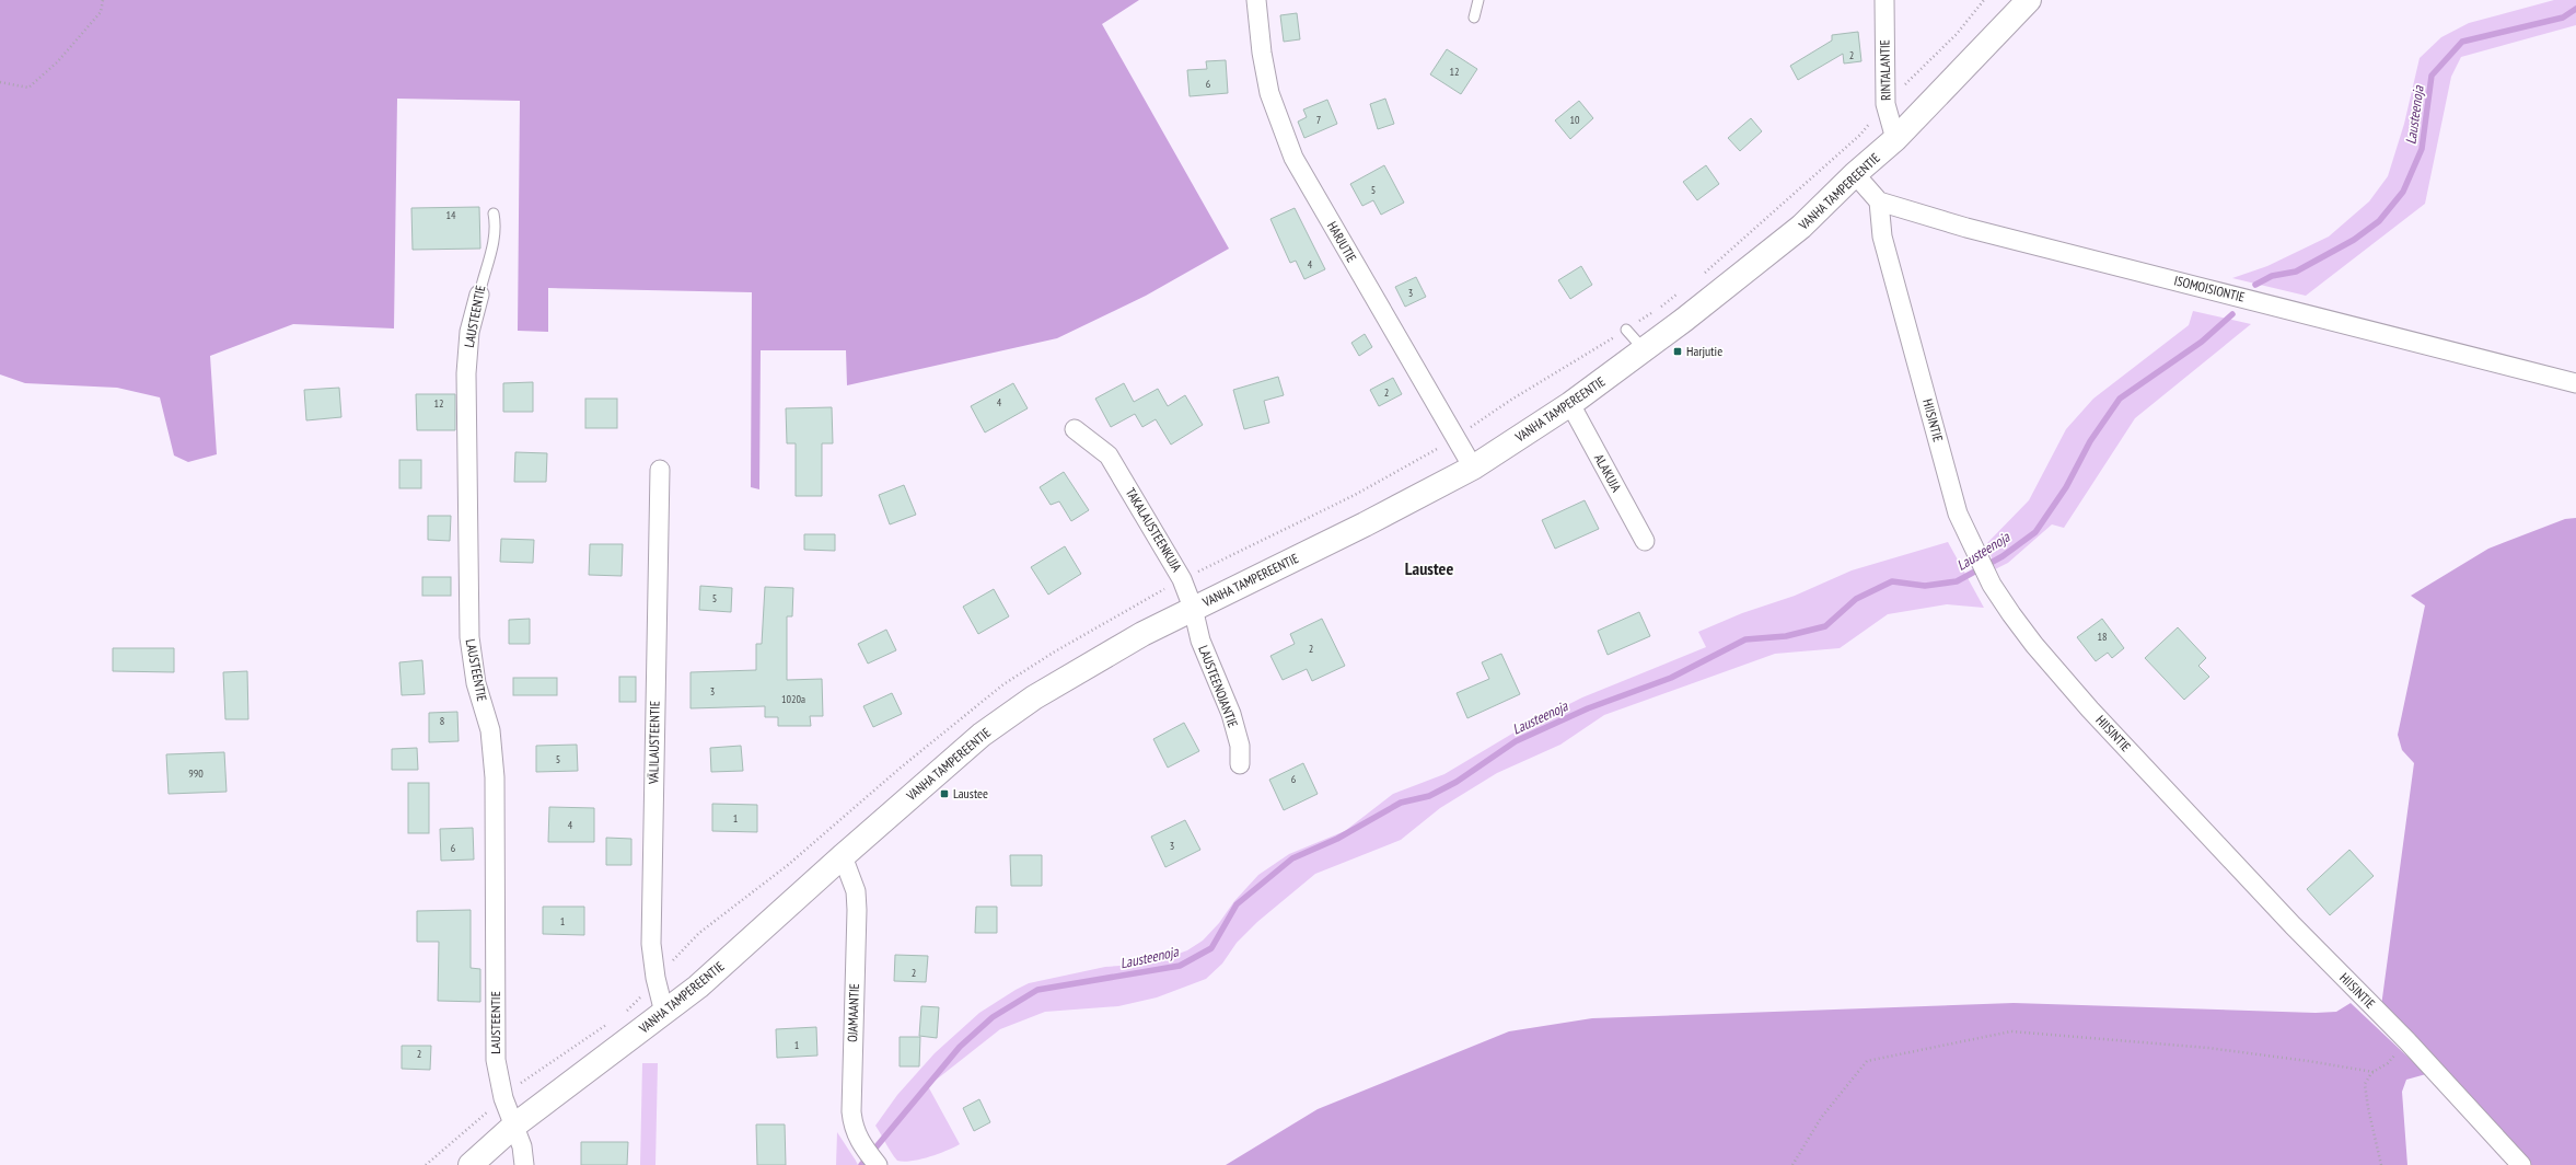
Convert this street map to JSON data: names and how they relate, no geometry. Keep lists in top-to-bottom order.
{
  "streets": {
    "main road": ["VANHA TAMPEREENTIE"],
    "street": [
      "RINTALANTIE",
      "HARJUTIE",
      "ISOMOISIONTIE",
      "LAUSTEENTIE",
      "HIISINTIE",
      "ALAKUJA",
      "TAKALAUSTEENKUJA",
      "LAUSTEENOJANTIE",
      "VÄLILAUSTEENTIE",
      "OJAMAANTIE"
    ]
  },
  "crossings": [
    ["RINTALANTIE", "VANHA TAMPEREENTIE"],
    ["VANHA TAMPEREENTIE", "HARJUTIE"],
    ["VANHA TAMPEREENTIE", "LAUSTEENTIE"],
    ["VANHA TAMPEREENTIE", "ALAKUJA"],
    ["VANHA TAMPEREENTIE", "TAKALAUSTEENKUJA"],
    ["VANHA TAMPEREENTIE", "LAUSTEENOJANTIE"],
    ["VANHA TAMPEREENTIE", "VÄLILAUSTEENTIE"],
    ["VANHA TAMPEREENTIE", "OJAMAANTIE"],
    ["ISOMOISIONTIE", "HIISINTIE"],
    ["TAKALAUSTEENKUJA", "LAUSTEENOJANTIE"]
  ],
  "districts": ["Laustee"],
  "water": ["Lausteenoja"],
  "places": {
    "transit": ["Harjutie", "Laustee"]
  },
  "house_numbers": [
    "2",
    "12",
    "6",
    "7",
    "10",
    "5",
    "14",
    "4",
    "3",
    "2",
    "4",
    "12",
    "5",
    "18",
    "2",
    "3",
    "1020a",
    "8",
    "5",
    "990",
    "6",
    "1",
    "4",
    "3",
    "6",
    "1",
    "2",
    "1",
    "2"
  ]
}
